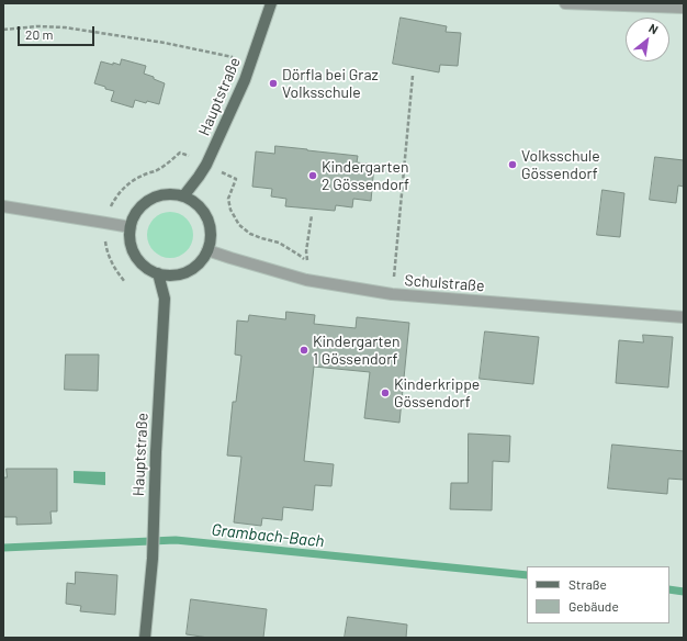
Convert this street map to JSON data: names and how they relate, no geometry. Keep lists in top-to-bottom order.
{
  "streets": {
    "main road": ["Hauptstraße"],
    "street": ["Schulstraße"]
  },
  "crossings": [
    ["Hauptstraße", "Schulstraße"]
  ],
  "water": ["Grambach-Bach"],
  "places": [
    "Dörfla bei Graz Volksschule",
    "Volksschule Gössendorf",
    "Kindergarten 2 Gössendorf",
    "Kindergarten 1 Gössendorf",
    "Kinderkrippe Gössendorf"
  ],
  "legend": ["Straße", "Gebäude"],
  "scale_bar": "20 m",
  "north": "top right"
}
